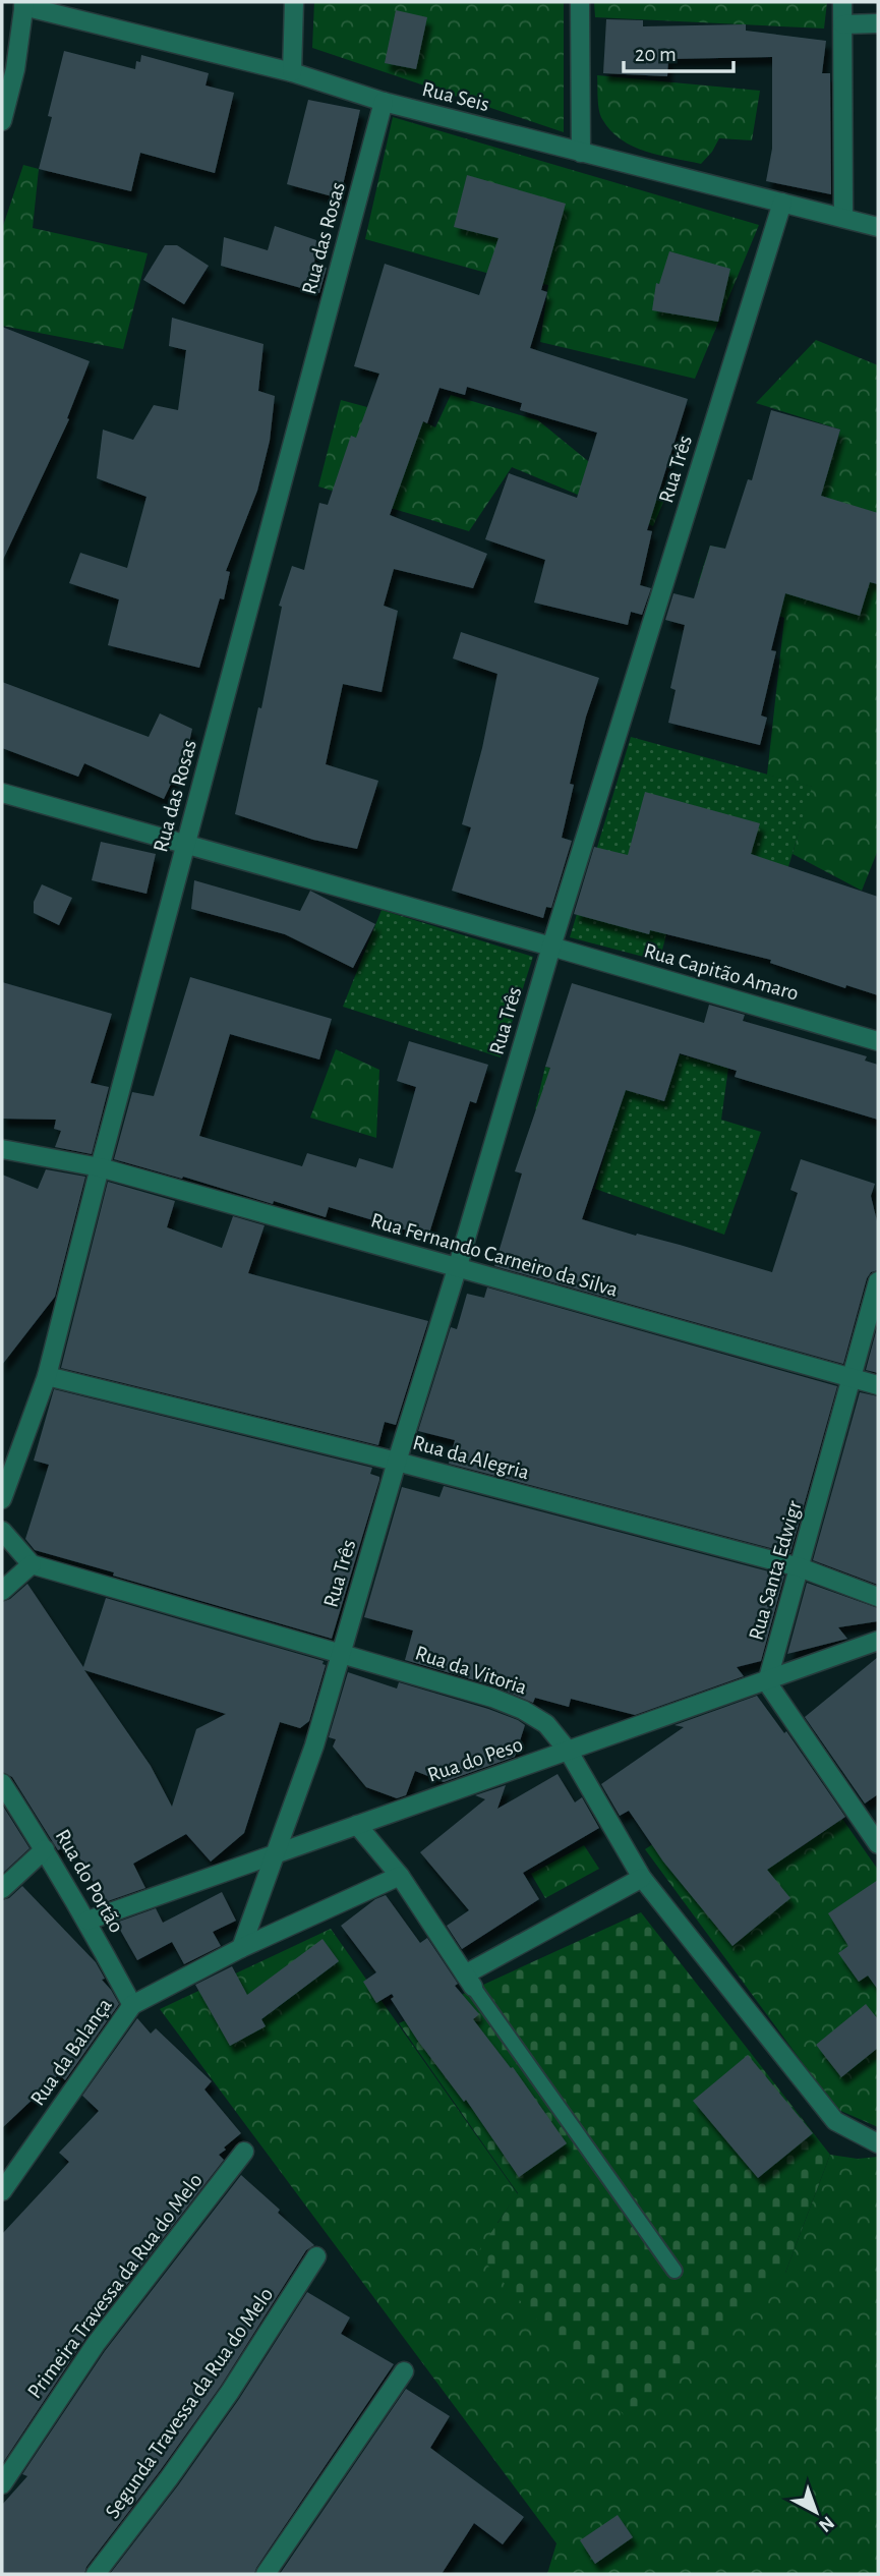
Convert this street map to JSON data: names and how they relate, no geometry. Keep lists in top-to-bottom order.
{
  "streets": {
    "street": [
      "Rua Seis",
      "Rua das Rosas",
      "Rua Três",
      "Rua Capitão Amaro",
      "Rua Fernando Carneiro da Silva",
      "Rua da Alegria",
      "Rua Santa Edwigr",
      "Rua da Vitoria",
      "Rua do Peso",
      "Rua do Portão",
      "Rua da Balança",
      "Primeira Travessa da Rua do Melo",
      "Segunda Travessa da Rua do Melo"
    ]
  },
  "crossings": [
    ["Rua Seis", "Rua das Rosas"],
    ["Rua Seis", "Rua Três"],
    ["Rua das Rosas", "Rua Capitão Amaro"],
    ["Rua das Rosas", "Rua Fernando Carneiro da Silva"],
    ["Rua das Rosas", "Rua da Alegria"],
    ["Rua Três", "Rua Capitão Amaro"],
    ["Rua Três", "Rua Fernando Carneiro da Silva"],
    ["Rua Três", "Rua da Alegria"],
    ["Rua Três", "Rua da Vitoria"],
    ["Rua Três", "Rua do Peso"],
    ["Rua Fernando Carneiro da Silva", "Rua Santa Edwigr"],
    ["Rua da Alegria", "Rua Santa Edwigr"],
    ["Rua Santa Edwigr", "Rua do Peso"],
    ["Rua da Vitoria", "Rua do Peso"],
    ["Rua do Peso", "Rua do Portão"],
    ["Rua do Portão", "Rua da Balança"]
  ],
  "scale_bar": "20 m",
  "north": "bottom right"
}
